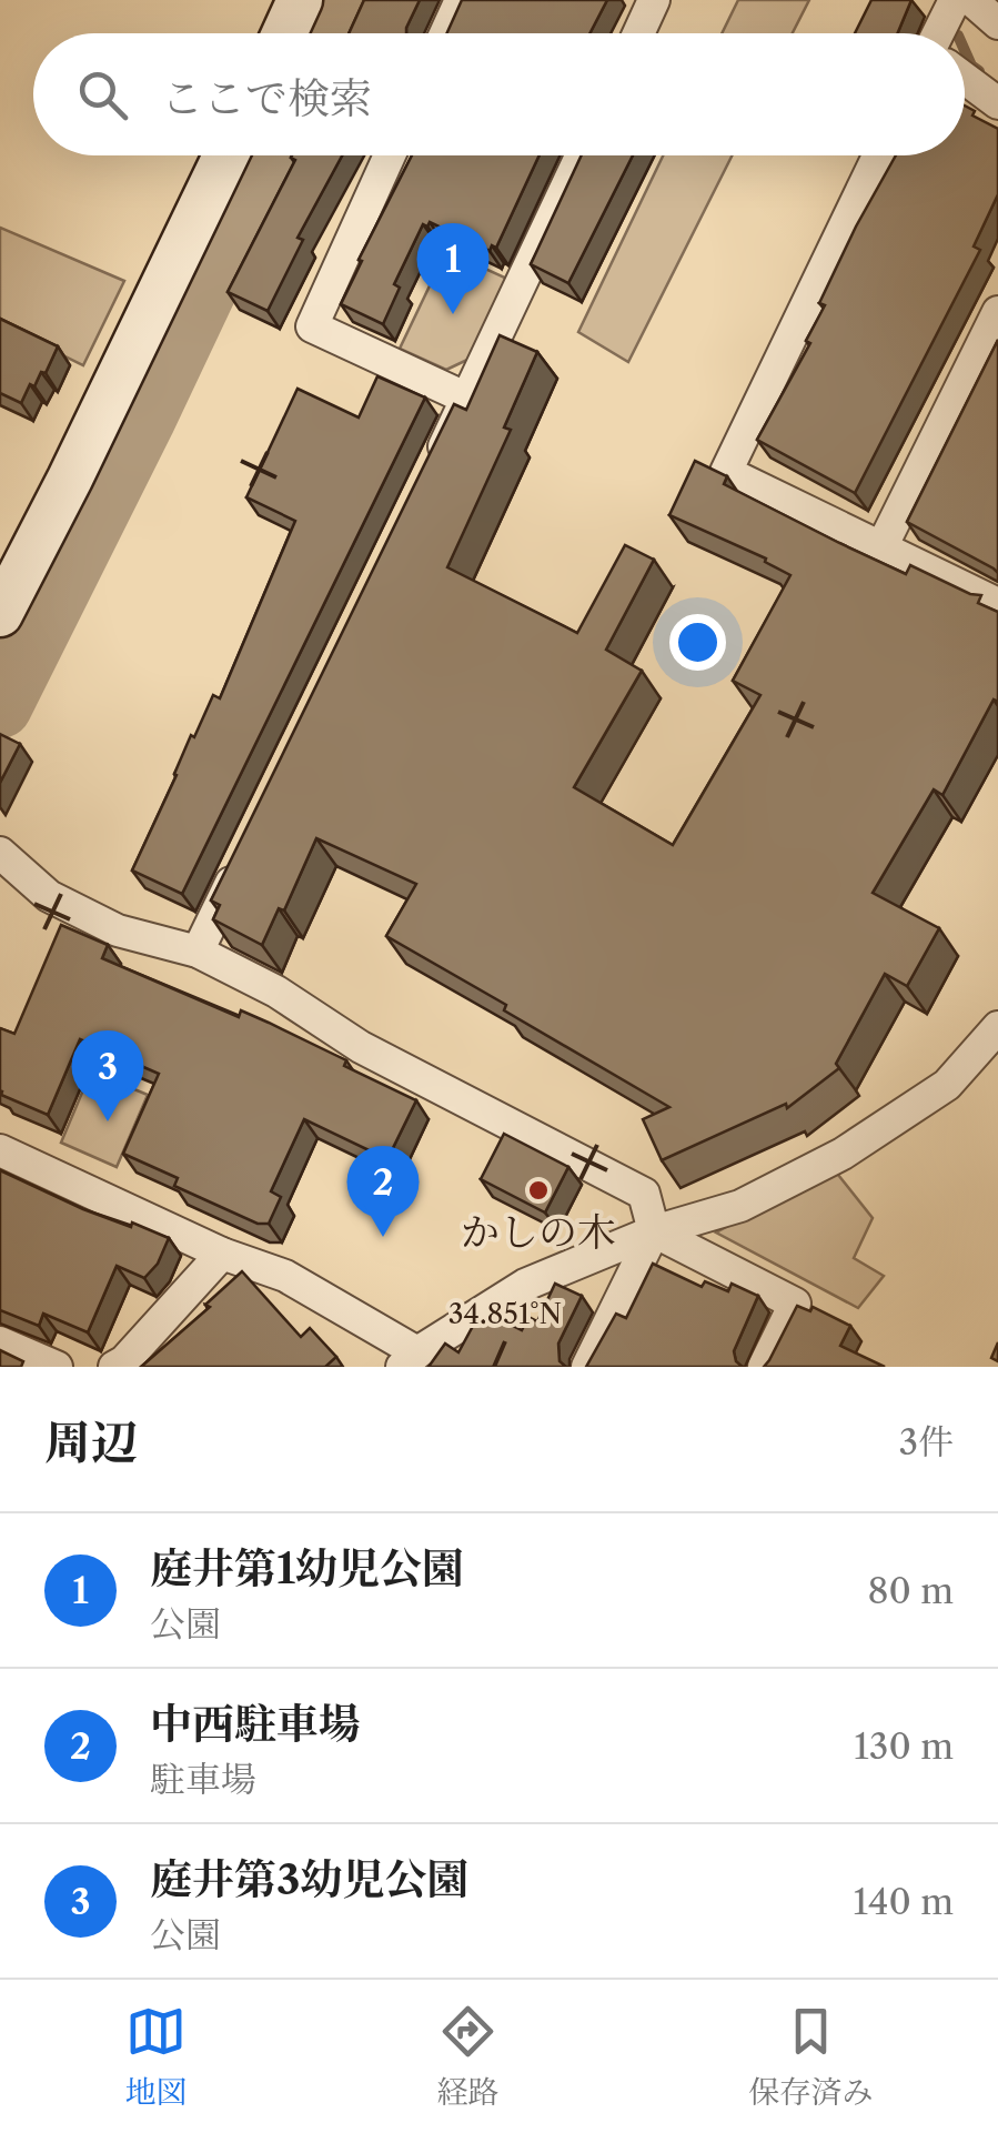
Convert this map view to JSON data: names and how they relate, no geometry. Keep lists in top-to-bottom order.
{
  "places": ["かしの木"],
  "page": {
    "search": "ここで検索",
    "pins": ["1", "3", "2"],
    "heading": ["周辺", "3件"],
    "list": [
      {
        "mark": "1",
        "name": "庭井第1幼児公園",
        "note": "公園",
        "value": "80 m"
      },
      {
        "mark": "2",
        "name": "中西駐車場",
        "note": "駐車場",
        "value": "130 m"
      },
      {
        "mark": "3",
        "name": "庭井第3幼児公園",
        "note": "公園",
        "value": "140 m"
      }
    ],
    "nav": ["地図", "経路", "保存済み"]
  },
  "coordinates": ["34.851°N"]
}
